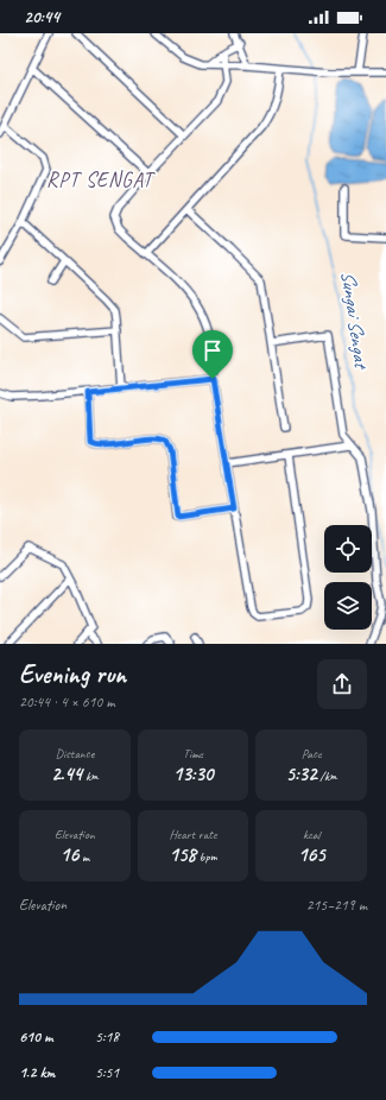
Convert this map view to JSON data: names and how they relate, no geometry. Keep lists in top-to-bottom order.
{
  "districts": ["RPT SENGAT"],
  "water": ["Sungai Sengat"],
  "page": {
    "status": "20:44",
    "heading": ["Evening run", "20:44 · 4 × 610 m"],
    "stats": [
      ["Distance", "2.44 km"],
      ["Time", "13:30"],
      ["Pace", "5:32 /km"],
      ["Elevation", "16 m"],
      ["Heart rate", "158 bpm"],
      ["kcal", "165"]
    ],
    "chart": ["Elevation", "215–219 m"],
    "list": [
      {
        "name": "610 m",
        "note": "5:18"
      },
      {
        "name": "1.2 km",
        "note": "5:51"
      }
    ]
  }
}
